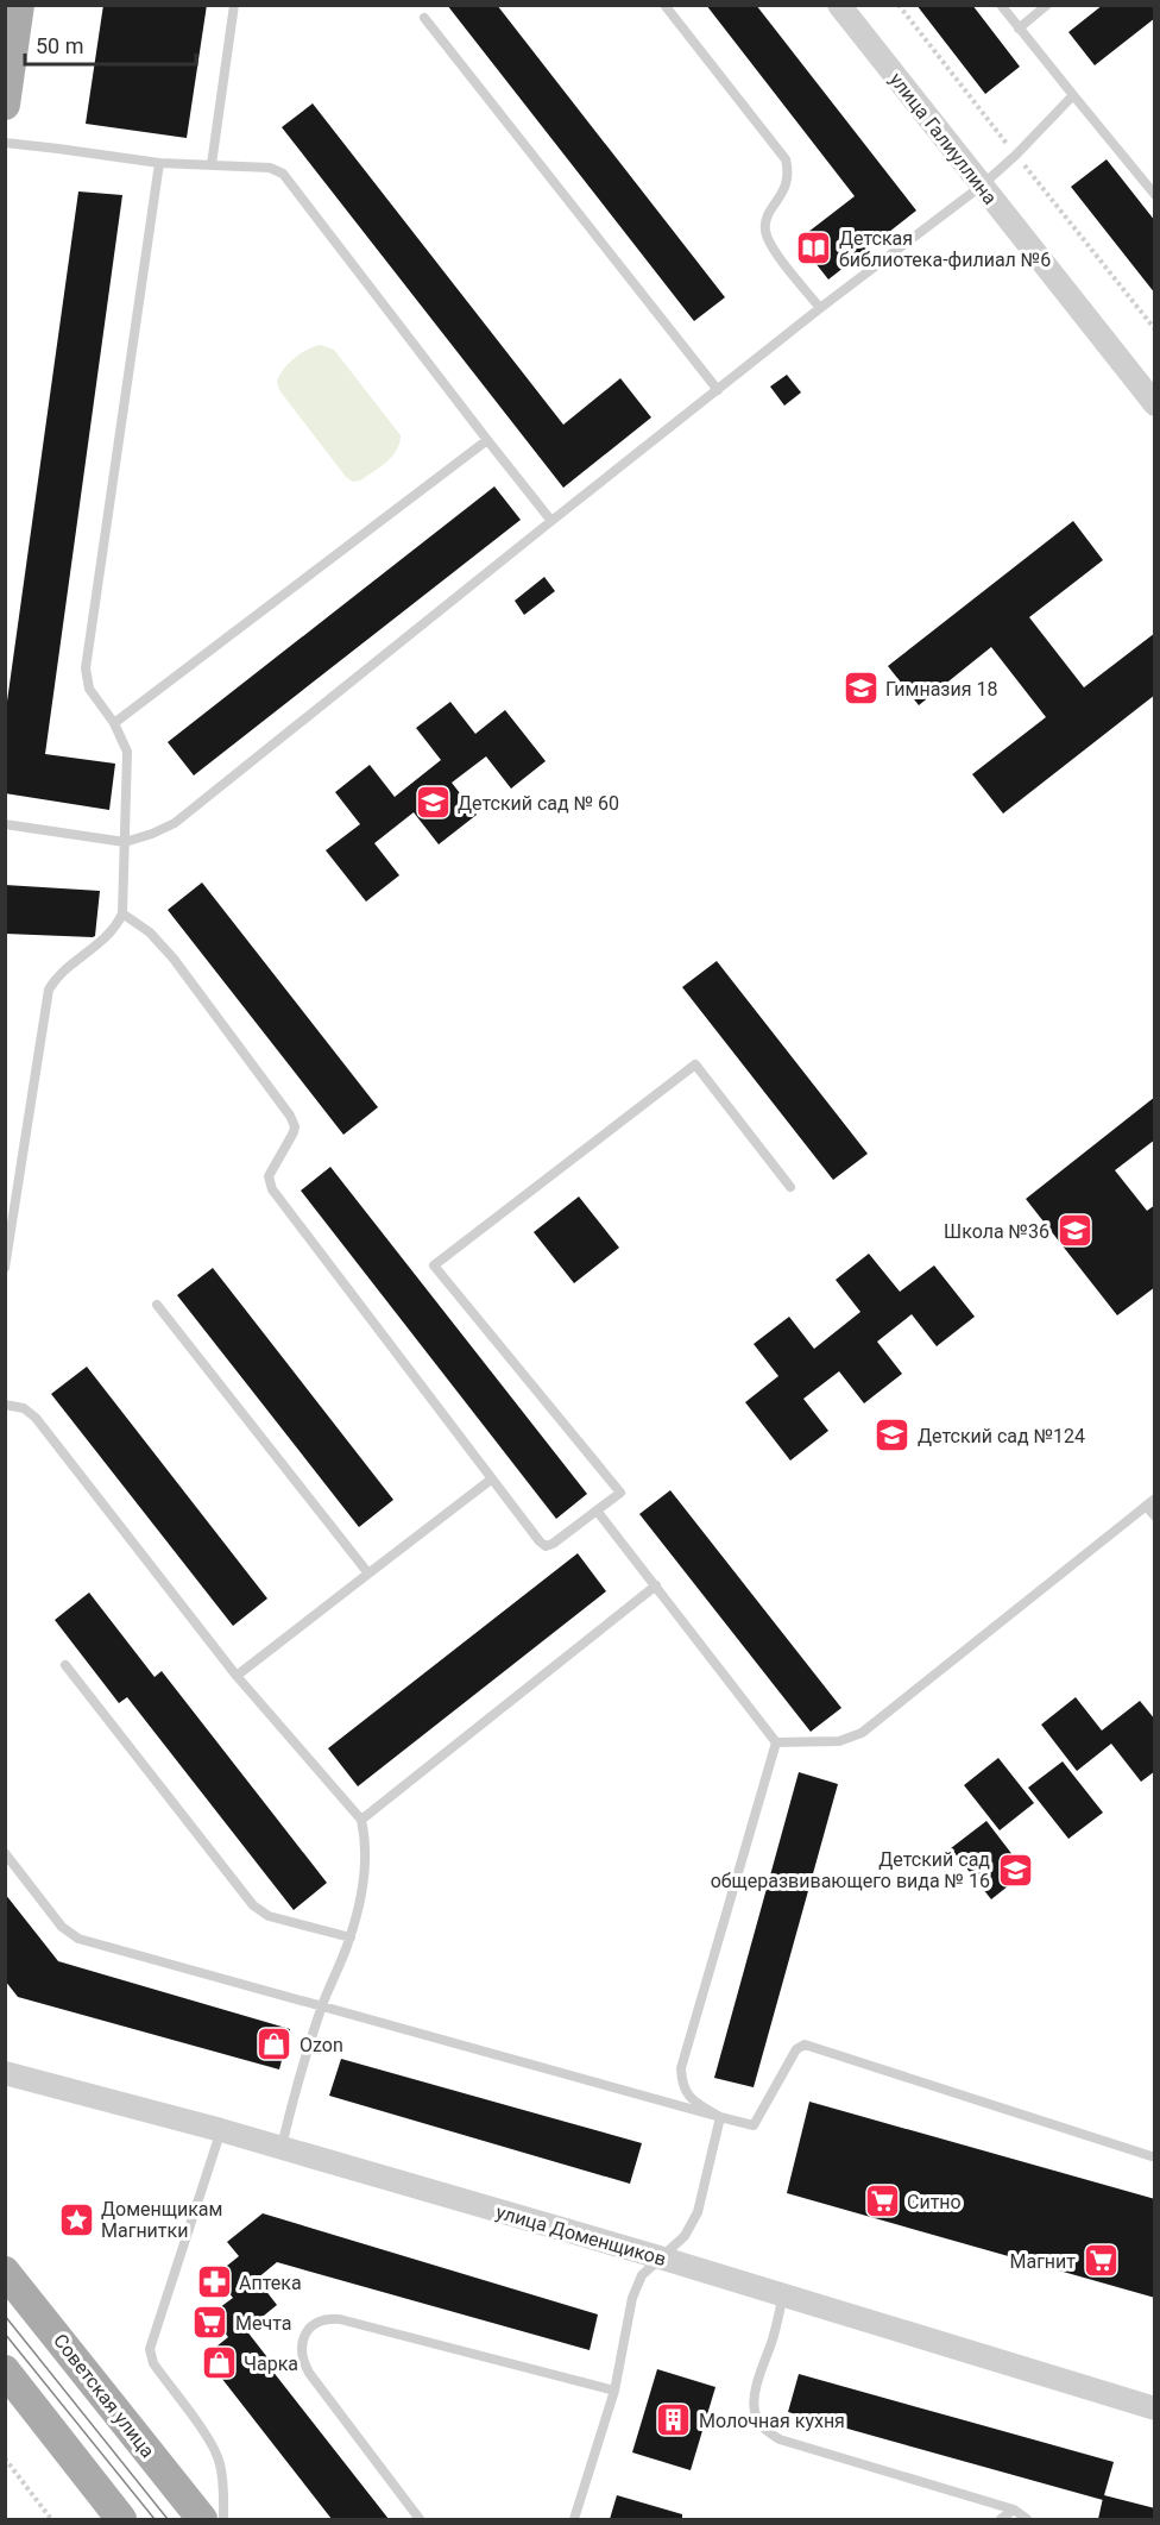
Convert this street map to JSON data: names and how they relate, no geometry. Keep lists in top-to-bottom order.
{
  "streets": {
    "main road": ["Советская улица"],
    "street": ["улица Галиуллина", "улица Доменщиков"]
  },
  "places": {
    "library": ["Детская библиотека-филиал №6"],
    "school or university": [
      "Гимназия 18",
      "Детский сад № 60",
      "Школа №36",
      "Детский сад №124",
      "Детский сад общеразвивающего вида № 16"
    ],
    "shop": ["Ozon", "Чарка"],
    "supermarket": ["Ситно", "Магнит", "Мечта"],
    "place": ["Доменщикам Магнитки"],
    "pharmacy": ["Аптека"],
    "building": ["Молочная кухня"]
  },
  "scale_bar": "50 m"
}
